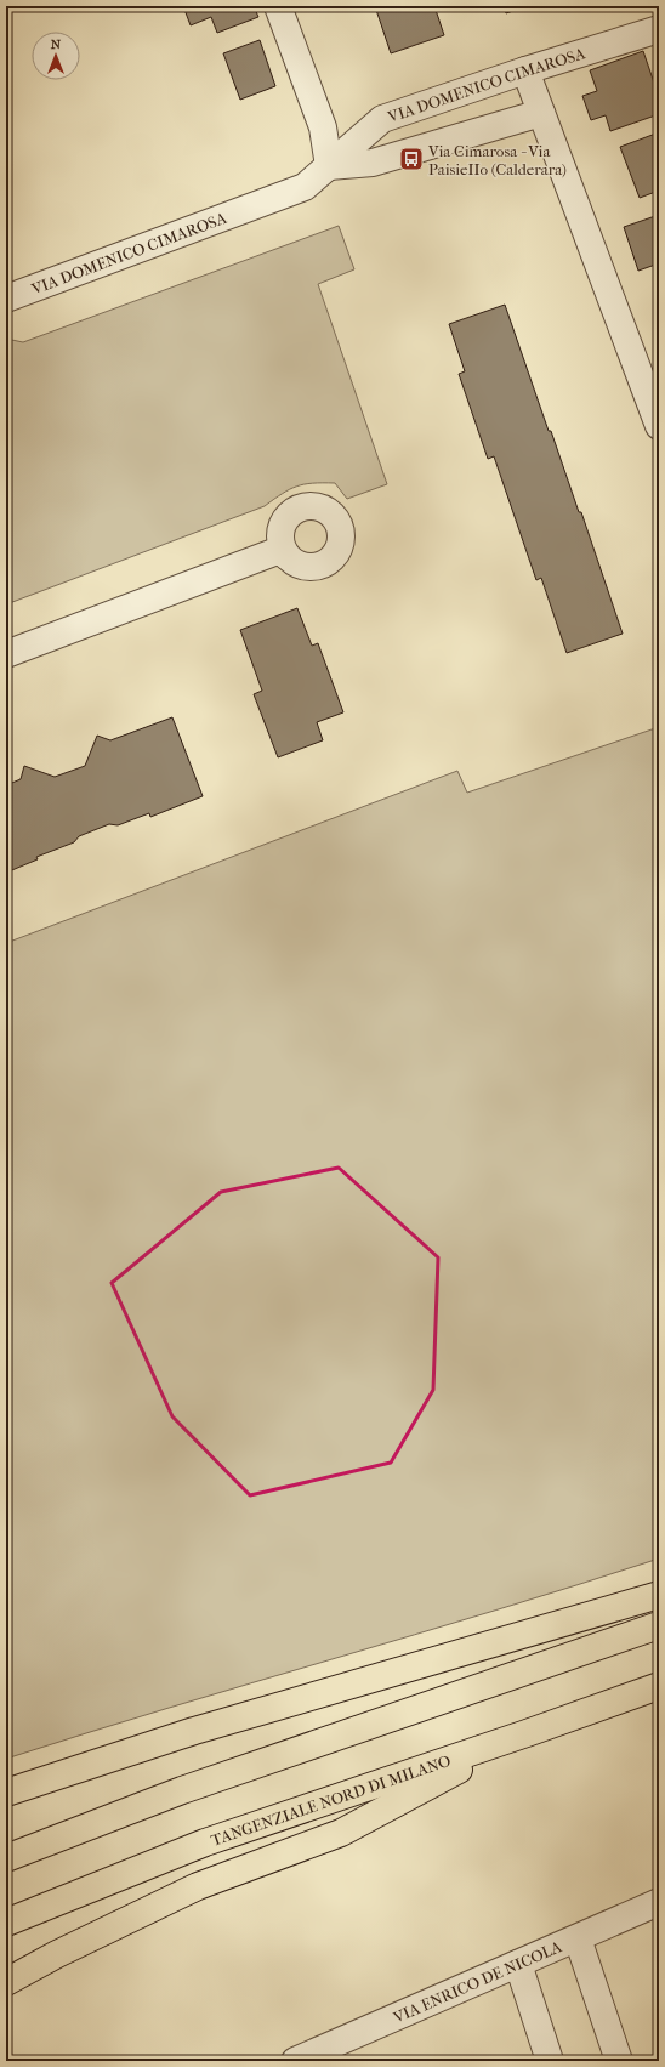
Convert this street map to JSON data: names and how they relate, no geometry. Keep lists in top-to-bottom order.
{
  "streets": {
    "highway": ["TANGENZIALE NORD DI MILANO"],
    "street": ["VIA DOMENICO CIMAROSA", "VIA ENRICO DE NICOLA"]
  },
  "places": {
    "bus stop": ["Via Cimarosa - Via PaisieIIo (Calderara)"]
  },
  "north": "top"
}
